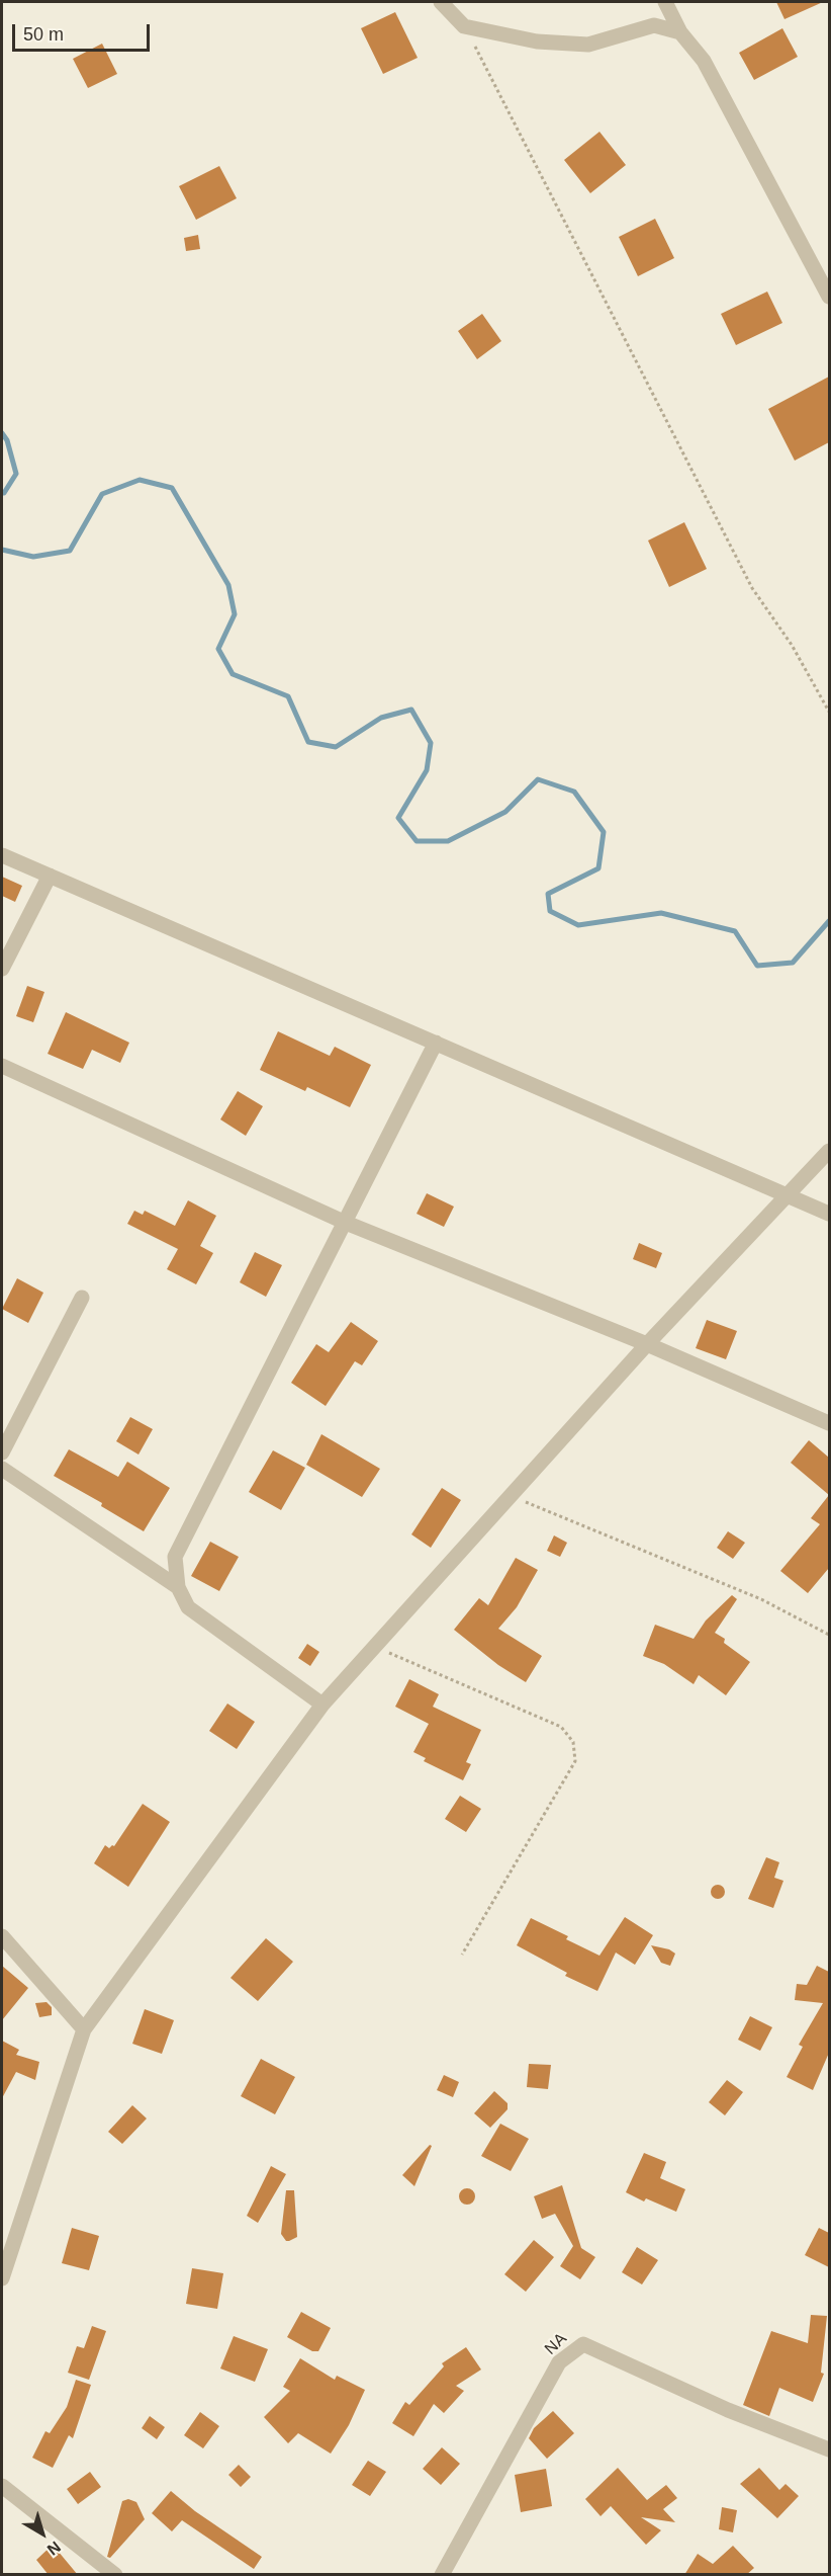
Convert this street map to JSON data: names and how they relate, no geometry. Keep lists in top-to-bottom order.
{
  "streets": {
    "street": ["NA"]
  },
  "scale_bar": "50 m",
  "north": "bottom right"
}
